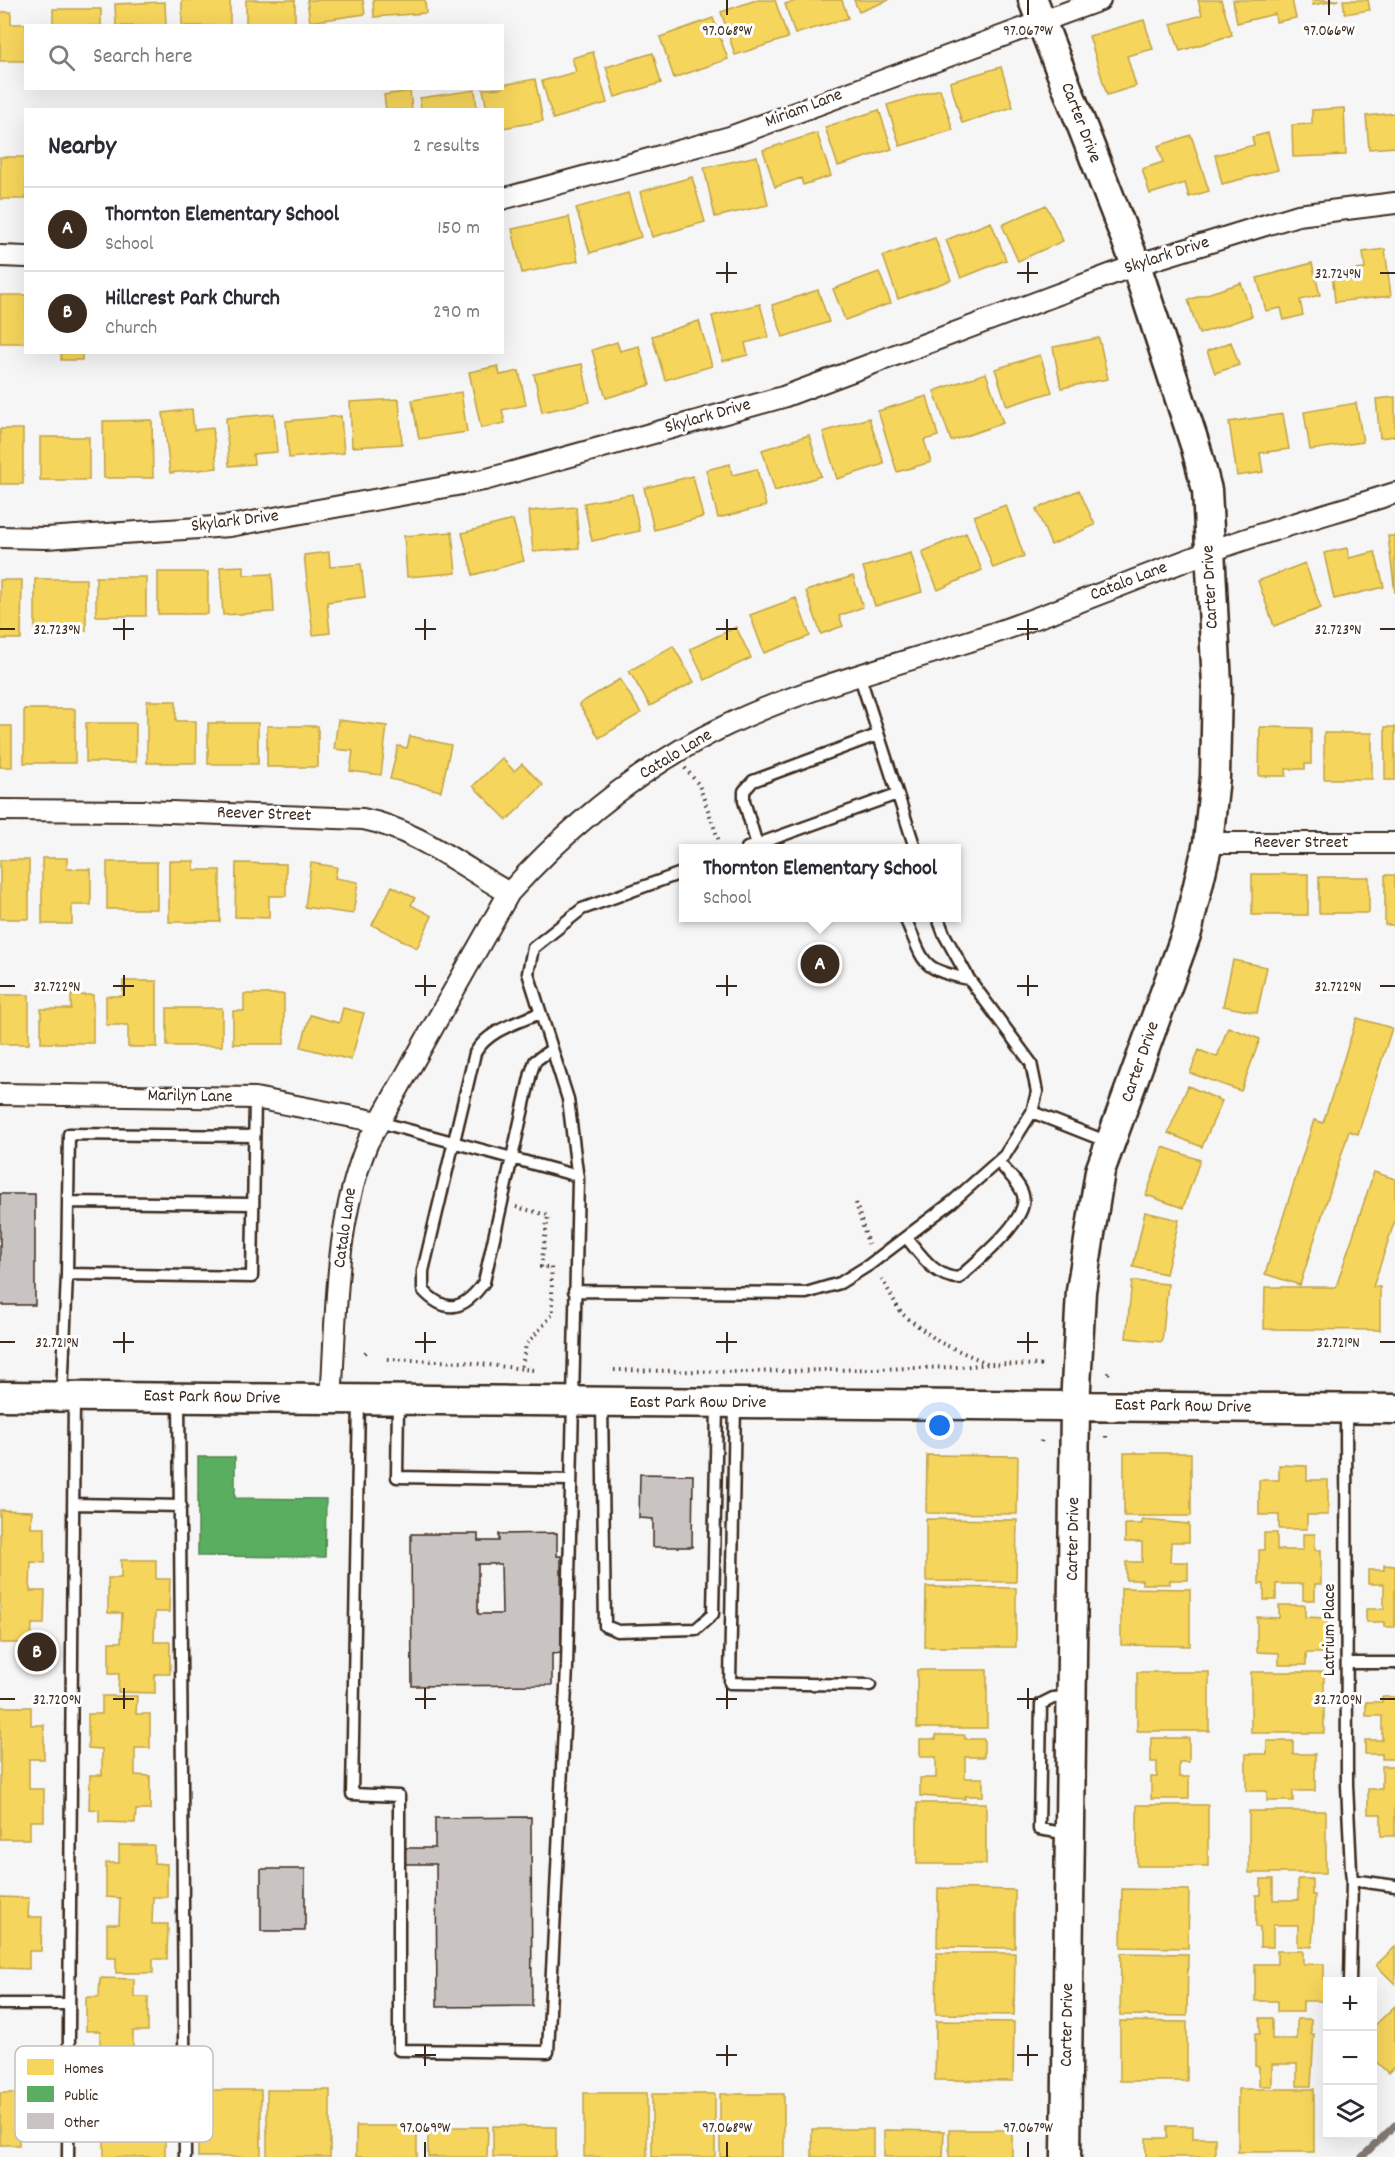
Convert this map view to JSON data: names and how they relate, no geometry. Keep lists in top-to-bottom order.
{
  "streets": {
    "street": [
      "Miriam Lane",
      "Carter Drive",
      "Skylark Drive",
      "Catalo Lane",
      "Reever Street",
      "Marilyn Lane",
      "East Park Row Drive"
    ],
    "lane": ["Latrium Place"]
  },
  "crossings": [
    ["Miriam Lane", "Carter Drive"],
    ["Carter Drive", "Skylark Drive"],
    ["Carter Drive", "Catalo Lane"],
    ["Carter Drive", "Reever Street"],
    ["Carter Drive", "East Park Row Drive"],
    ["Catalo Lane", "Reever Street"],
    ["Catalo Lane", "Marilyn Lane"],
    ["Catalo Lane", "East Park Row Drive"],
    ["East Park Row Drive", "Latrium Place"]
  ],
  "legend": ["Homes", "Public", "Other"],
  "page": {
    "search": "Search here",
    "heading": ["Nearby", "2 results"],
    "list": [
      {
        "mark": "A",
        "name": "Thornton Elementary School",
        "note": "School",
        "value": "150 m"
      },
      {
        "mark": "B",
        "name": "Hillcrest Park Church",
        "note": "Church",
        "value": "290 m"
      }
    ],
    "popup": ["Thornton Elementary School", "School"],
    "pins": ["A", "B"],
    "map_buttons": ["+", "−"]
  },
  "coordinates": [
    "97.068°W",
    "97.067°W",
    "97.066°W",
    "32.724°N",
    "32.723°N",
    "32.722°N",
    "32.721°N",
    "32.720°N",
    "97.069°W"
  ]
}
